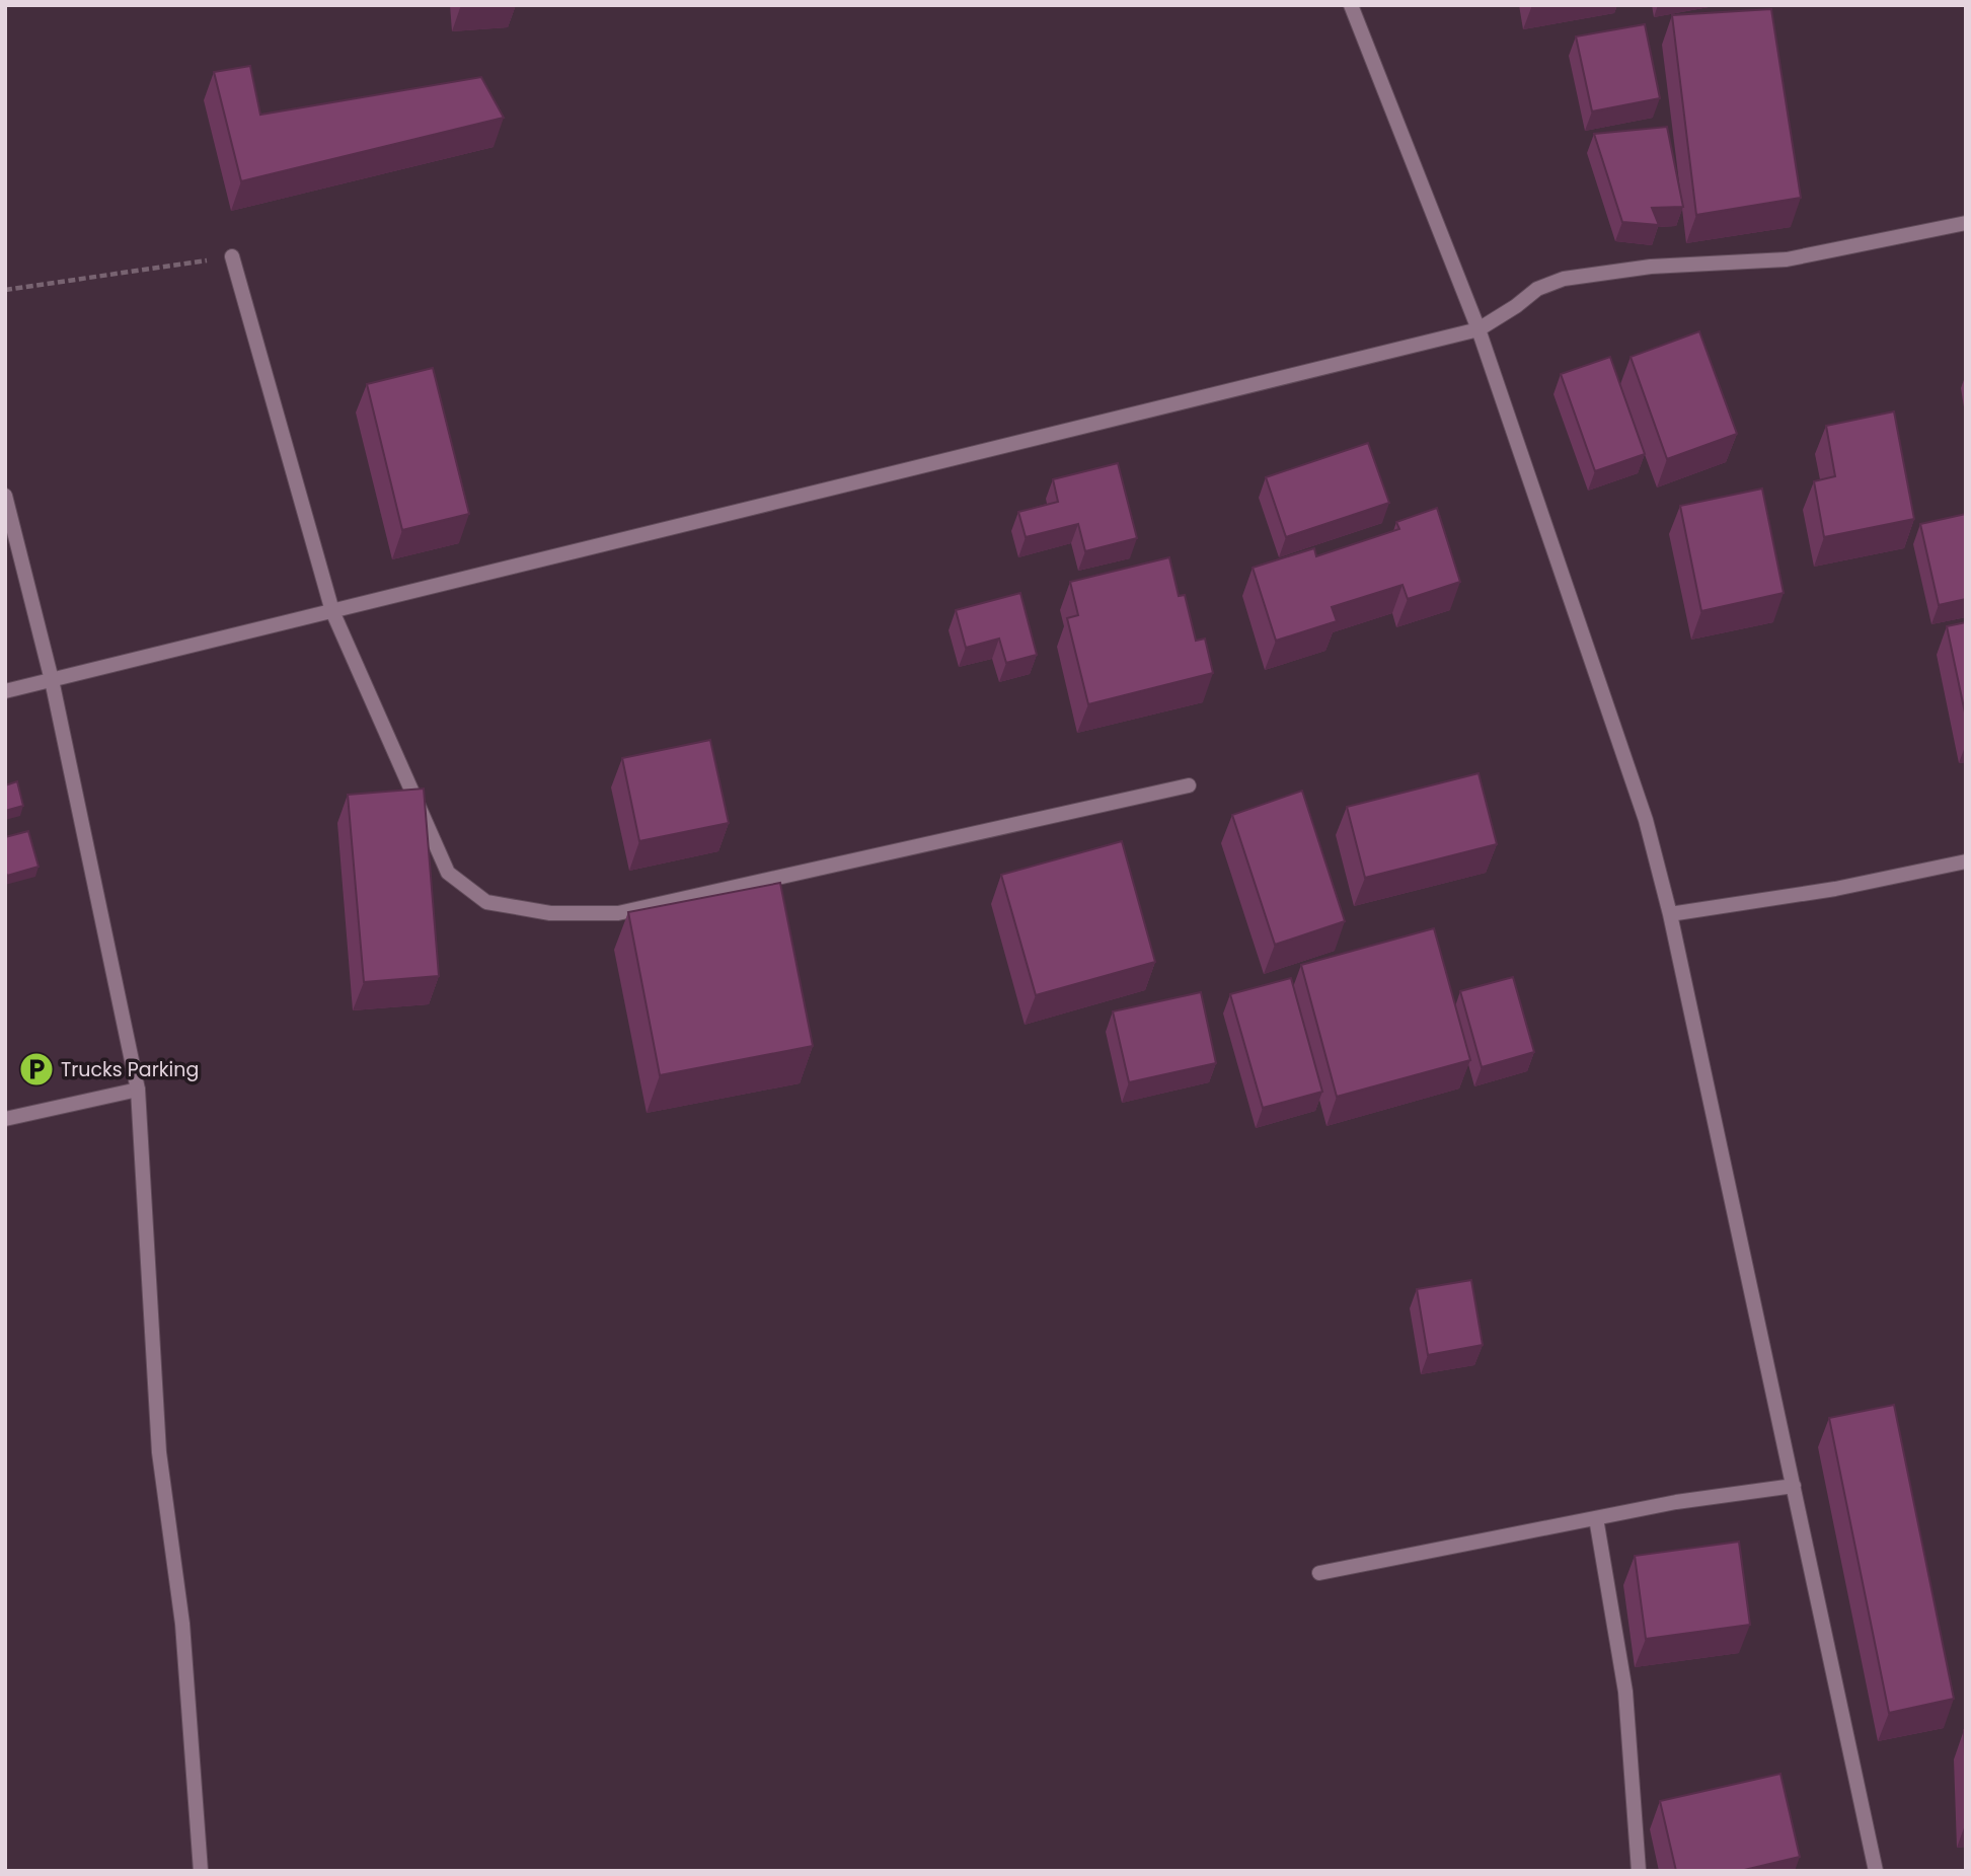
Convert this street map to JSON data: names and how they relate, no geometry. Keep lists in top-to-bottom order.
{
  "places": {
    "parking": ["Trucks Parking"]
  }
}
